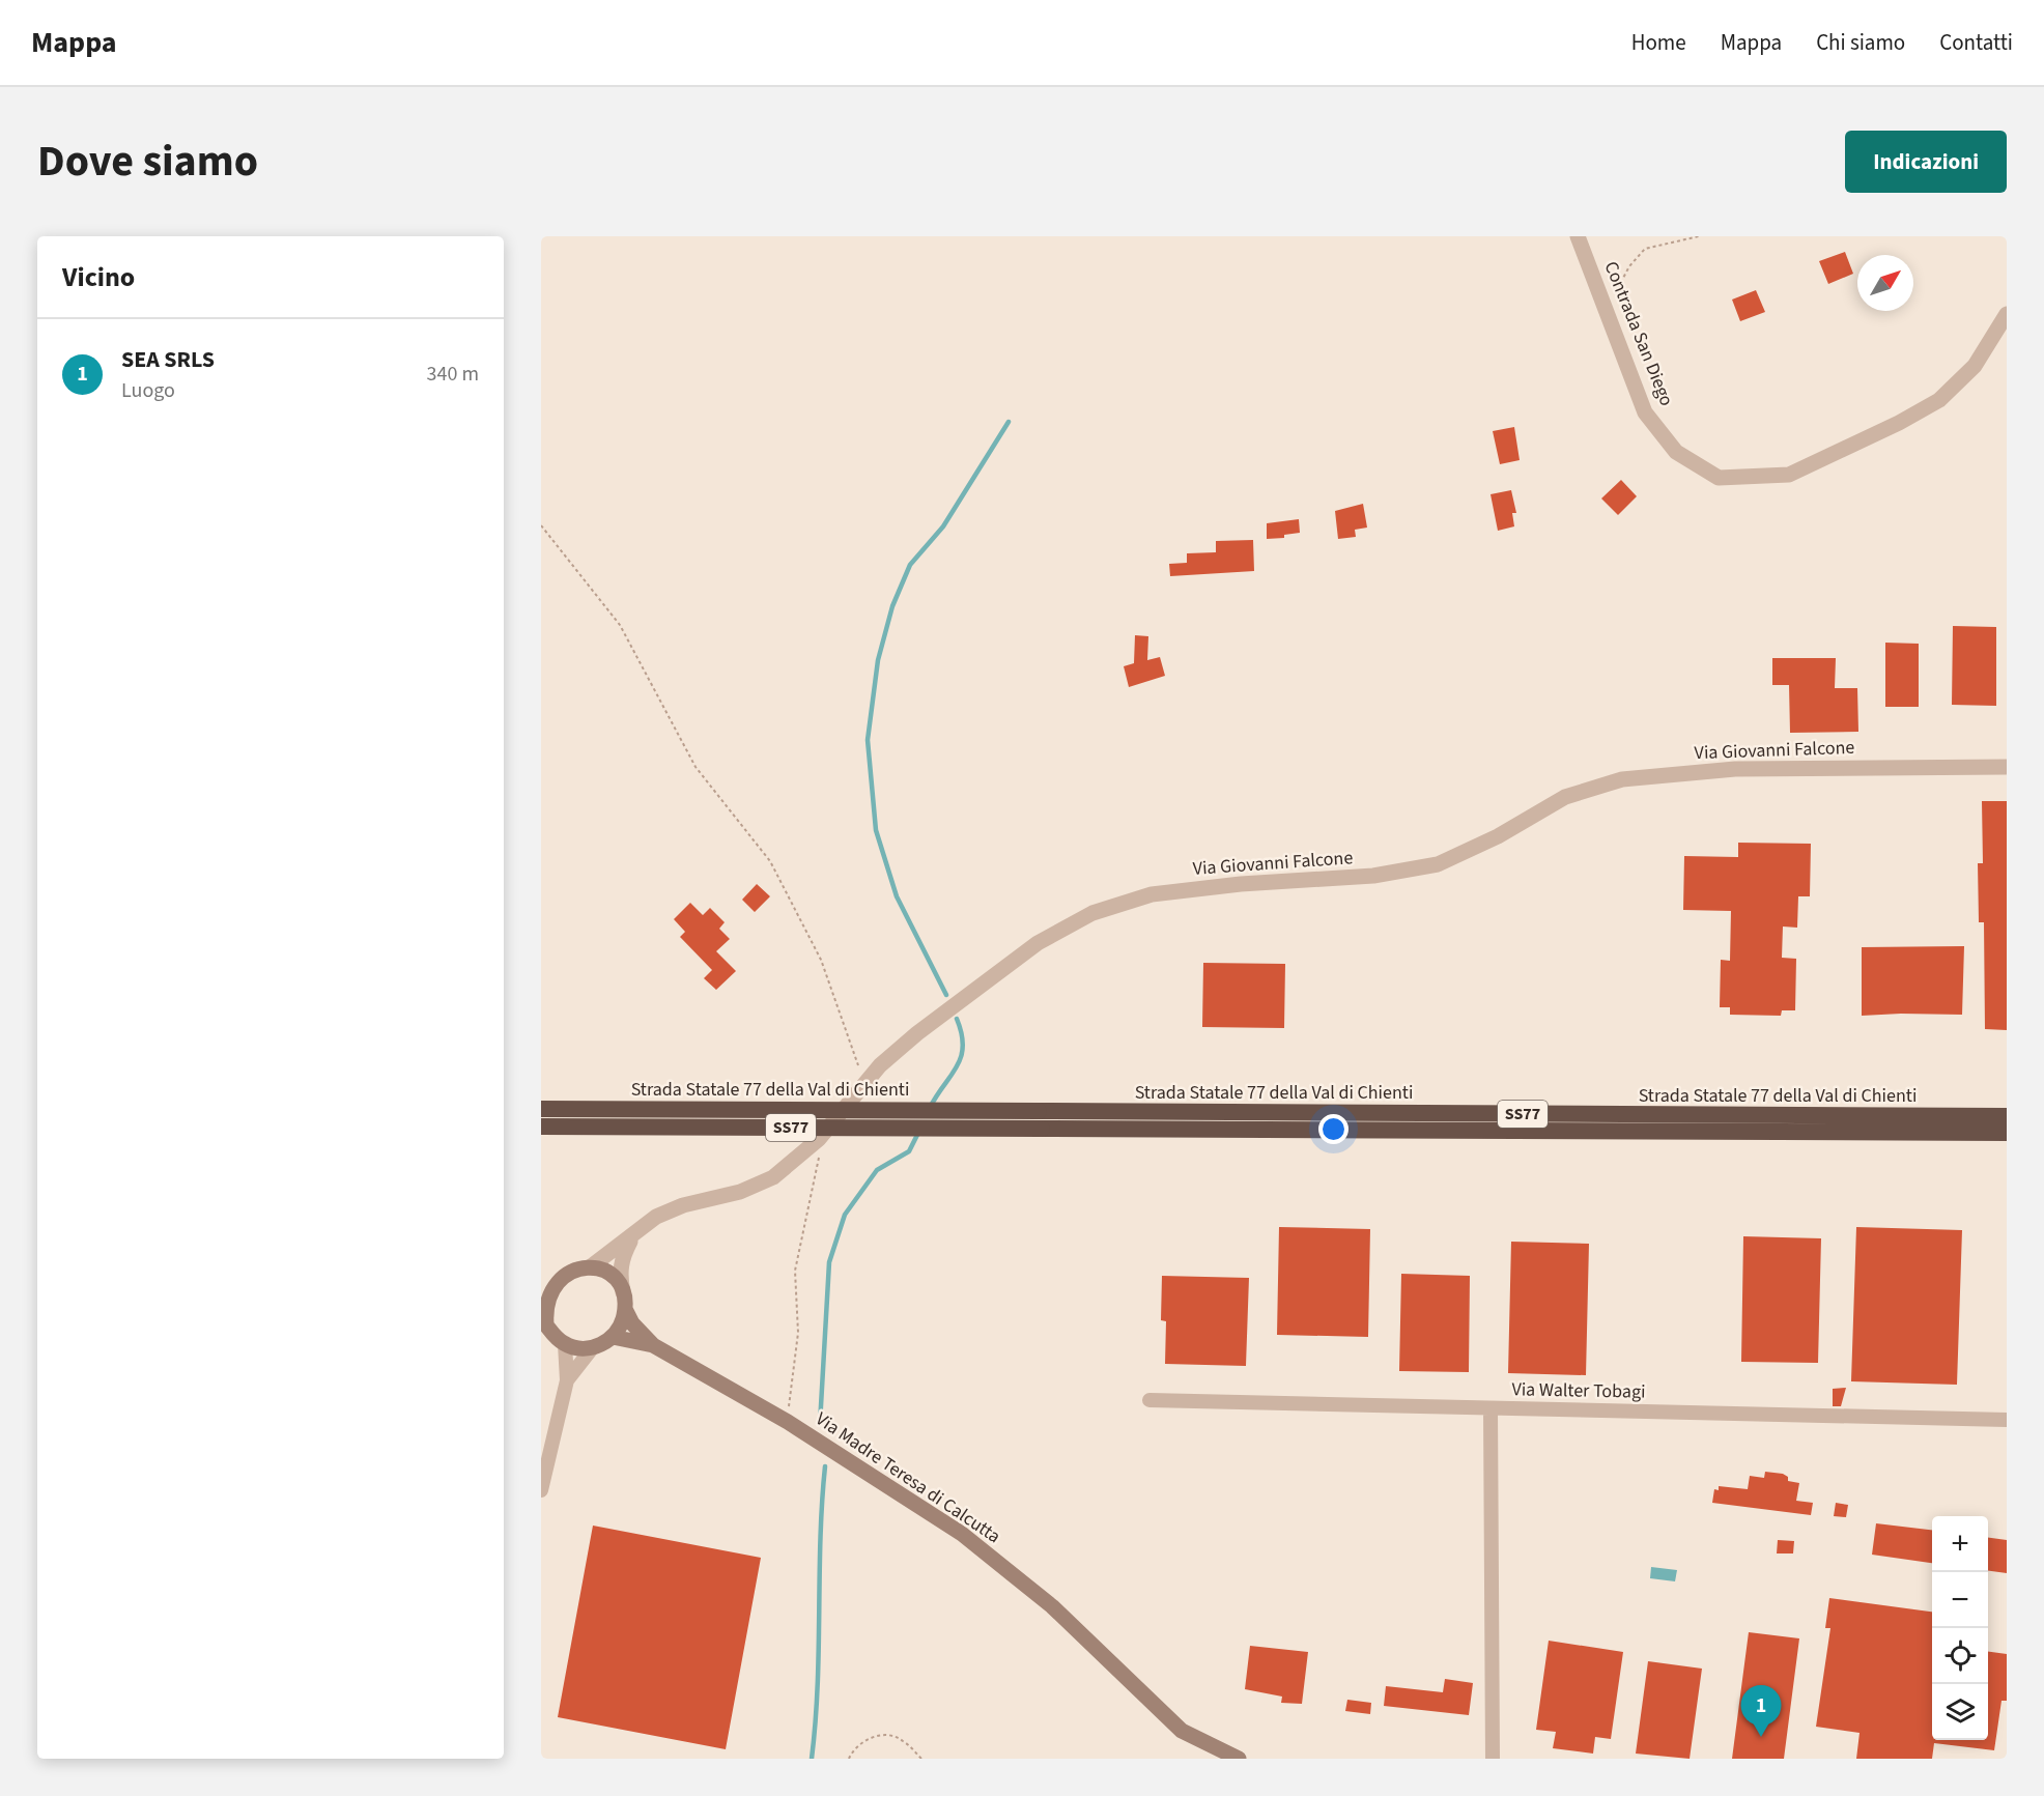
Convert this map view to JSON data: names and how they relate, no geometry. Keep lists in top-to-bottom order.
{
  "streets": {
    "highway": ["Strada Statale 77 della Val di Chienti", "SS77"],
    "main road": ["Via Madre Teresa di Calcutta"],
    "street": ["Contrada San Diego", "Via Giovanni Falcone", "Via Walter Tobagi"]
  },
  "crossings": [
    ["Via Giovanni Falcone", "Via Madre Teresa di Calcutta"]
  ],
  "north": "top right",
  "page": {
    "header": "Mappa",
    "nav": [
      "Home",
      "Mappa",
      "Chi siamo",
      "Contatti"
    ],
    "title": "Dove siamo",
    "buttons": "Indicazioni",
    "heading": "Vicino",
    "list": [
      {
        "mark": "1",
        "name": "SEA SRLS",
        "note": "Luogo",
        "value": "340 m"
      }
    ],
    "map_buttons": ["+", "−"],
    "pins": "1"
  }
}
